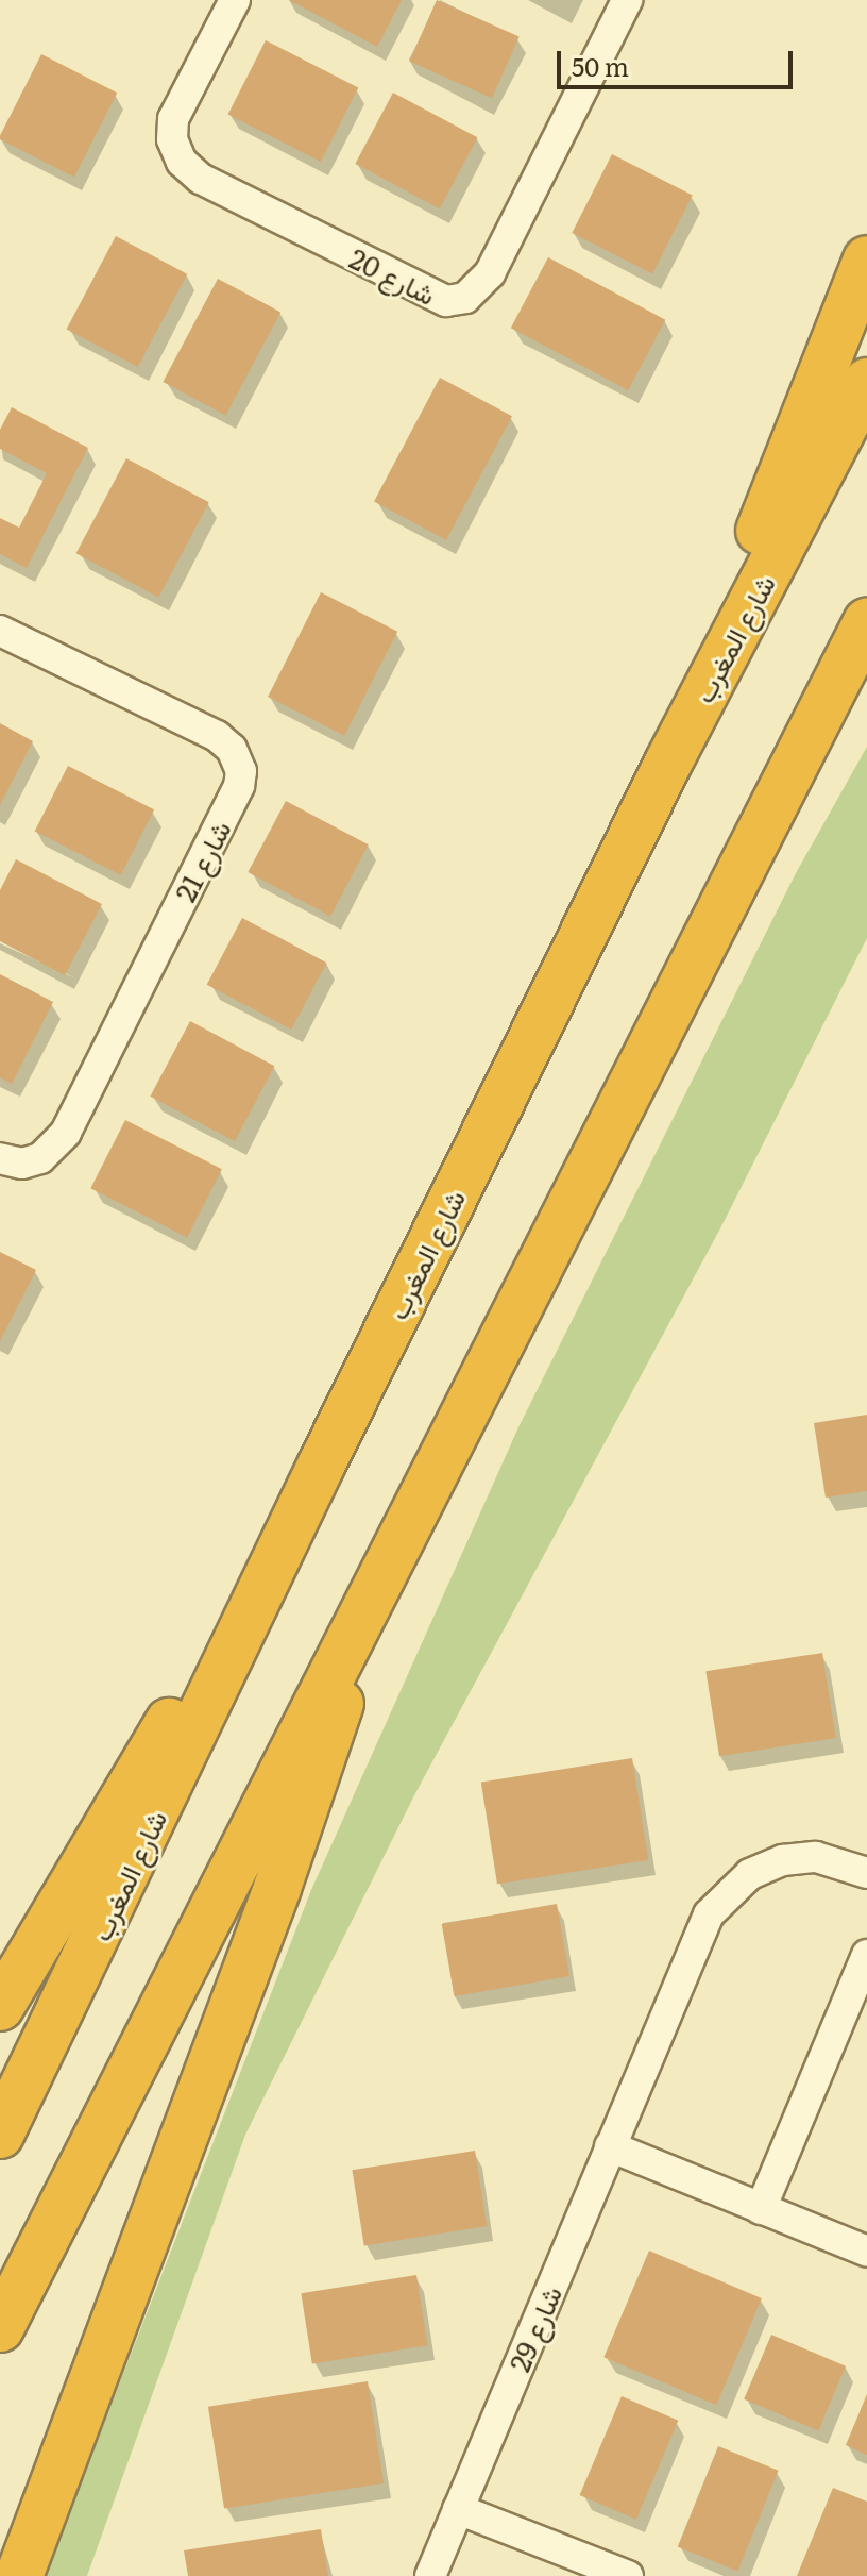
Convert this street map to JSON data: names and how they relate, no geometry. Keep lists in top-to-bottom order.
{
  "streets": {
    "highway": ["شارع المغرب"],
    "street": ["شارع 20", "شارع 21", "شارع 29"]
  },
  "scale_bar": "50 m"
}
